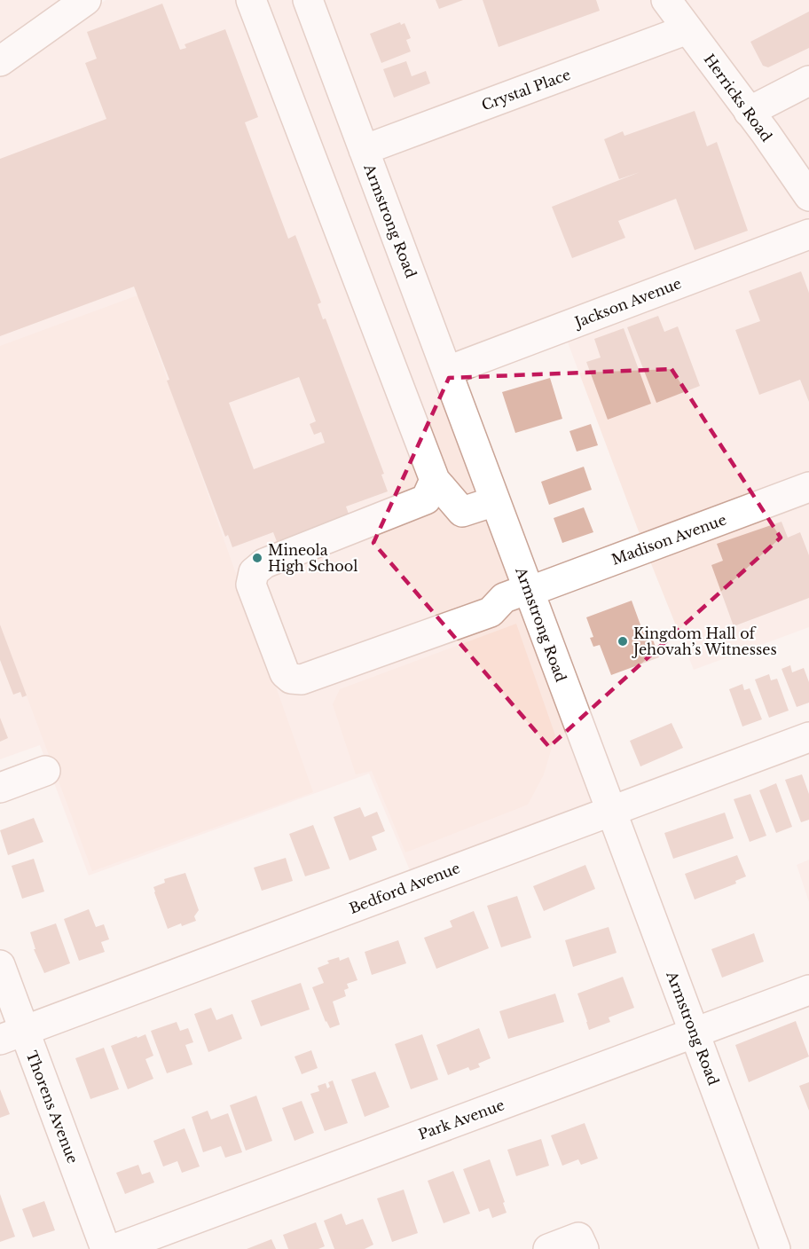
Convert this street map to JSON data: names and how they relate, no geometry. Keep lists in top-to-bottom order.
{
  "streets": {
    "street": [
      "Crystal Place",
      "Herricks Road",
      "Armstrong Road",
      "Jackson Avenue",
      "Madison Avenue",
      "Bedford Avenue",
      "Thorens Avenue",
      "Park Avenue"
    ]
  },
  "crossings": [
    ["Crystal Place", "Herricks Road"],
    ["Crystal Place", "Armstrong Road"],
    ["Armstrong Road", "Jackson Avenue"],
    ["Armstrong Road", "Madison Avenue"],
    ["Armstrong Road", "Bedford Avenue"],
    ["Armstrong Road", "Park Avenue"],
    ["Bedford Avenue", "Thorens Avenue"]
  ],
  "places": ["Mineola High School", "Kingdom Hall of Jehovah’s Witnesses"]
}
